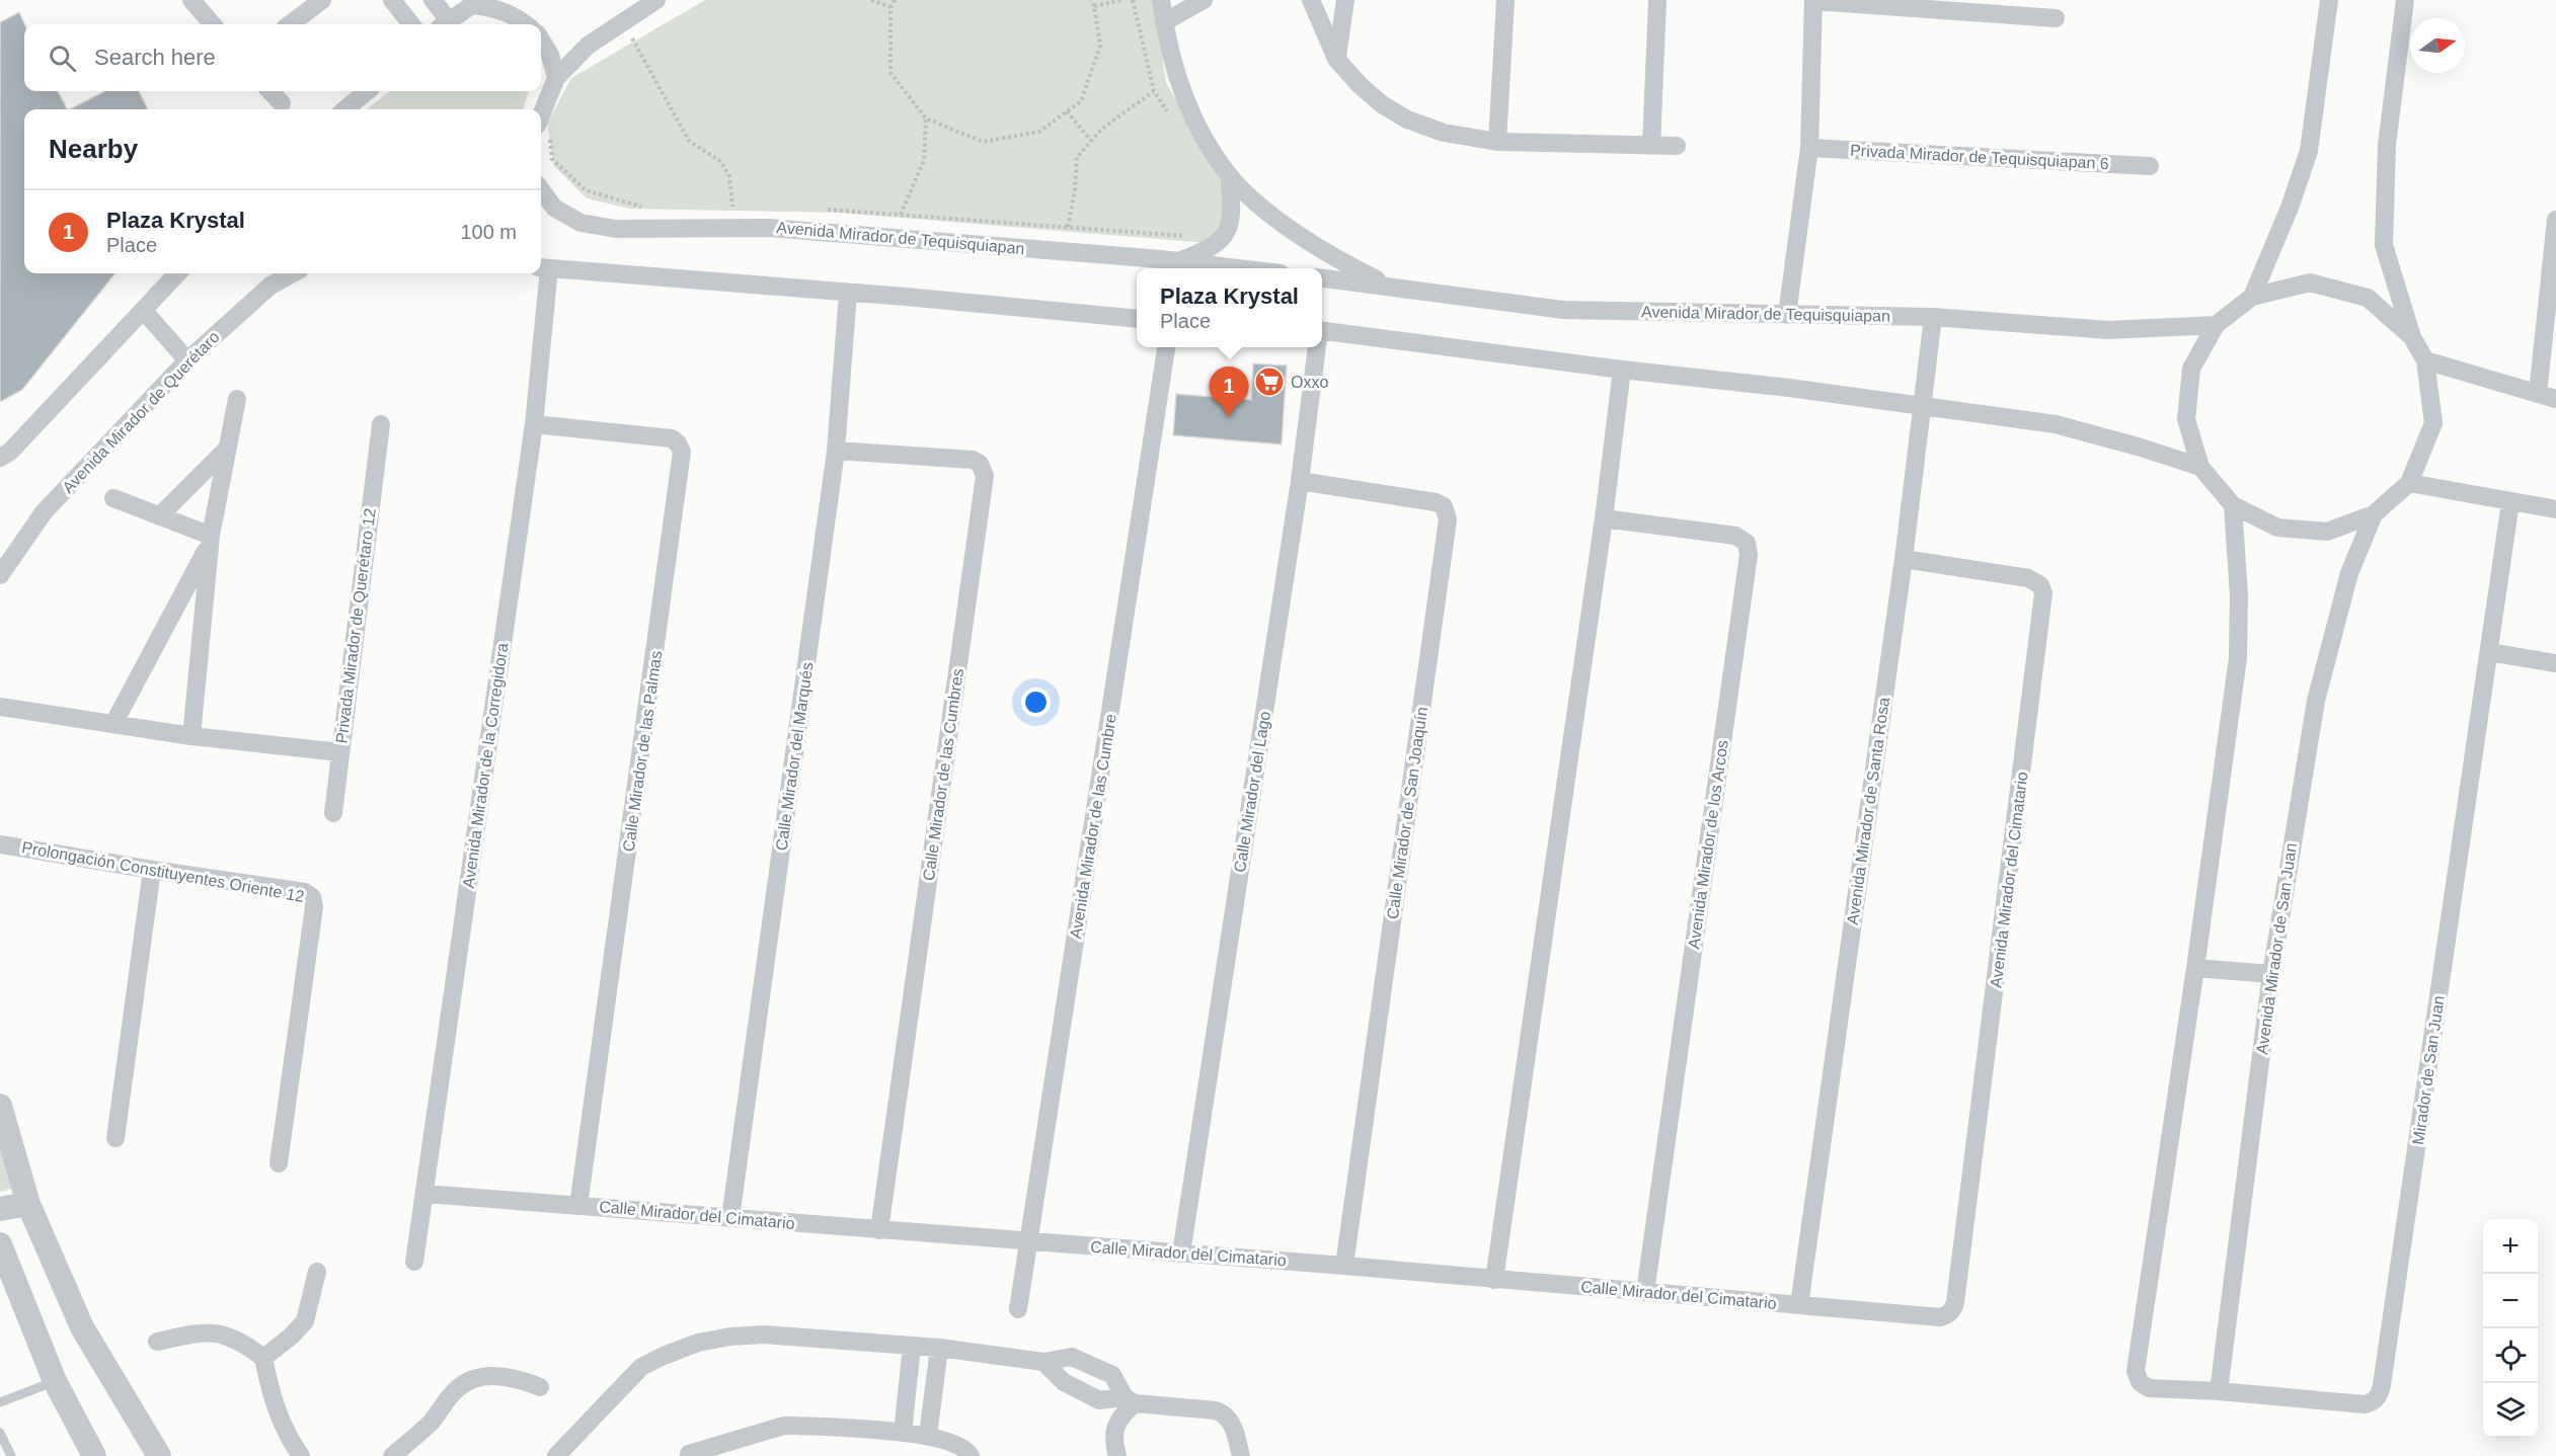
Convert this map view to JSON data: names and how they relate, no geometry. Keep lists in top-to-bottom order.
{
  "streets": {
    "street": [
      "Privada Mirador de Tequisquiapan 6",
      "Avenida Mirador de Tequisquiapan",
      "Avenida Mirador de Querétaro",
      "Privada Mirador de Querétaro 12",
      "Calle Mirador de las Palmas",
      "Calle Mirador del Marqués",
      "Avenida Mirador de la Corregidora",
      "Calle Mirador de las Cumbres",
      "Calle Mirador del Lago",
      "Avenida Mirador de Santa Rosa",
      "Calle Mirador de San Joaquín",
      "Avenida Mirador de las Cumbre",
      "Avenida Mirador de los Arcos",
      "Prolongación Constituyentes Oriente 12",
      "Avenida Mirador del Cimatario",
      "Avenida Mirador de San Juan",
      "Mirador de San Juan",
      "Calle Mirador del Cimatario"
    ]
  },
  "crossings": [
    ["Avenida Mirador de Tequisquiapan", "Avenida Mirador de Santa Rosa"],
    ["Calle Mirador de las Palmas", "Avenida Mirador de la Corregidora"],
    ["Calle Mirador de las Palmas", "Calle Mirador del Cimatario"],
    ["Calle Mirador del Marqués", "Calle Mirador de las Cumbres"],
    ["Calle Mirador del Marqués", "Calle Mirador del Cimatario"],
    ["Avenida Mirador de la Corregidora", "Calle Mirador del Cimatario"],
    ["Calle Mirador de las Cumbres", "Calle Mirador del Cimatario"],
    ["Calle Mirador del Lago", "Calle Mirador de San Joaquín"],
    ["Calle Mirador del Lago", "Calle Mirador del Cimatario"],
    ["Avenida Mirador de Santa Rosa", "Avenida Mirador del Cimatario"],
    ["Avenida Mirador de Santa Rosa", "Calle Mirador del Cimatario"],
    ["Calle Mirador de San Joaquín", "Calle Mirador del Cimatario"],
    ["Avenida Mirador de las Cumbre", "Calle Mirador del Cimatario"],
    ["Avenida Mirador de los Arcos", "Calle Mirador del Cimatario"],
    ["Avenida Mirador del Cimatario", "Calle Mirador del Cimatario"],
    ["Avenida Mirador de San Juan", "Mirador de San Juan"]
  ],
  "places": {
    "supermarket": ["Oxxo"]
  },
  "north": "right",
  "page": {
    "search": "Search here",
    "heading": "Nearby",
    "list": [
      {
        "mark": "1",
        "name": "Plaza Krystal",
        "note": "Place",
        "value": "100 m"
      }
    ],
    "popup": ["Plaza Krystal", "Place"],
    "pins": "1",
    "map_buttons": ["+", "−"]
  }
}
